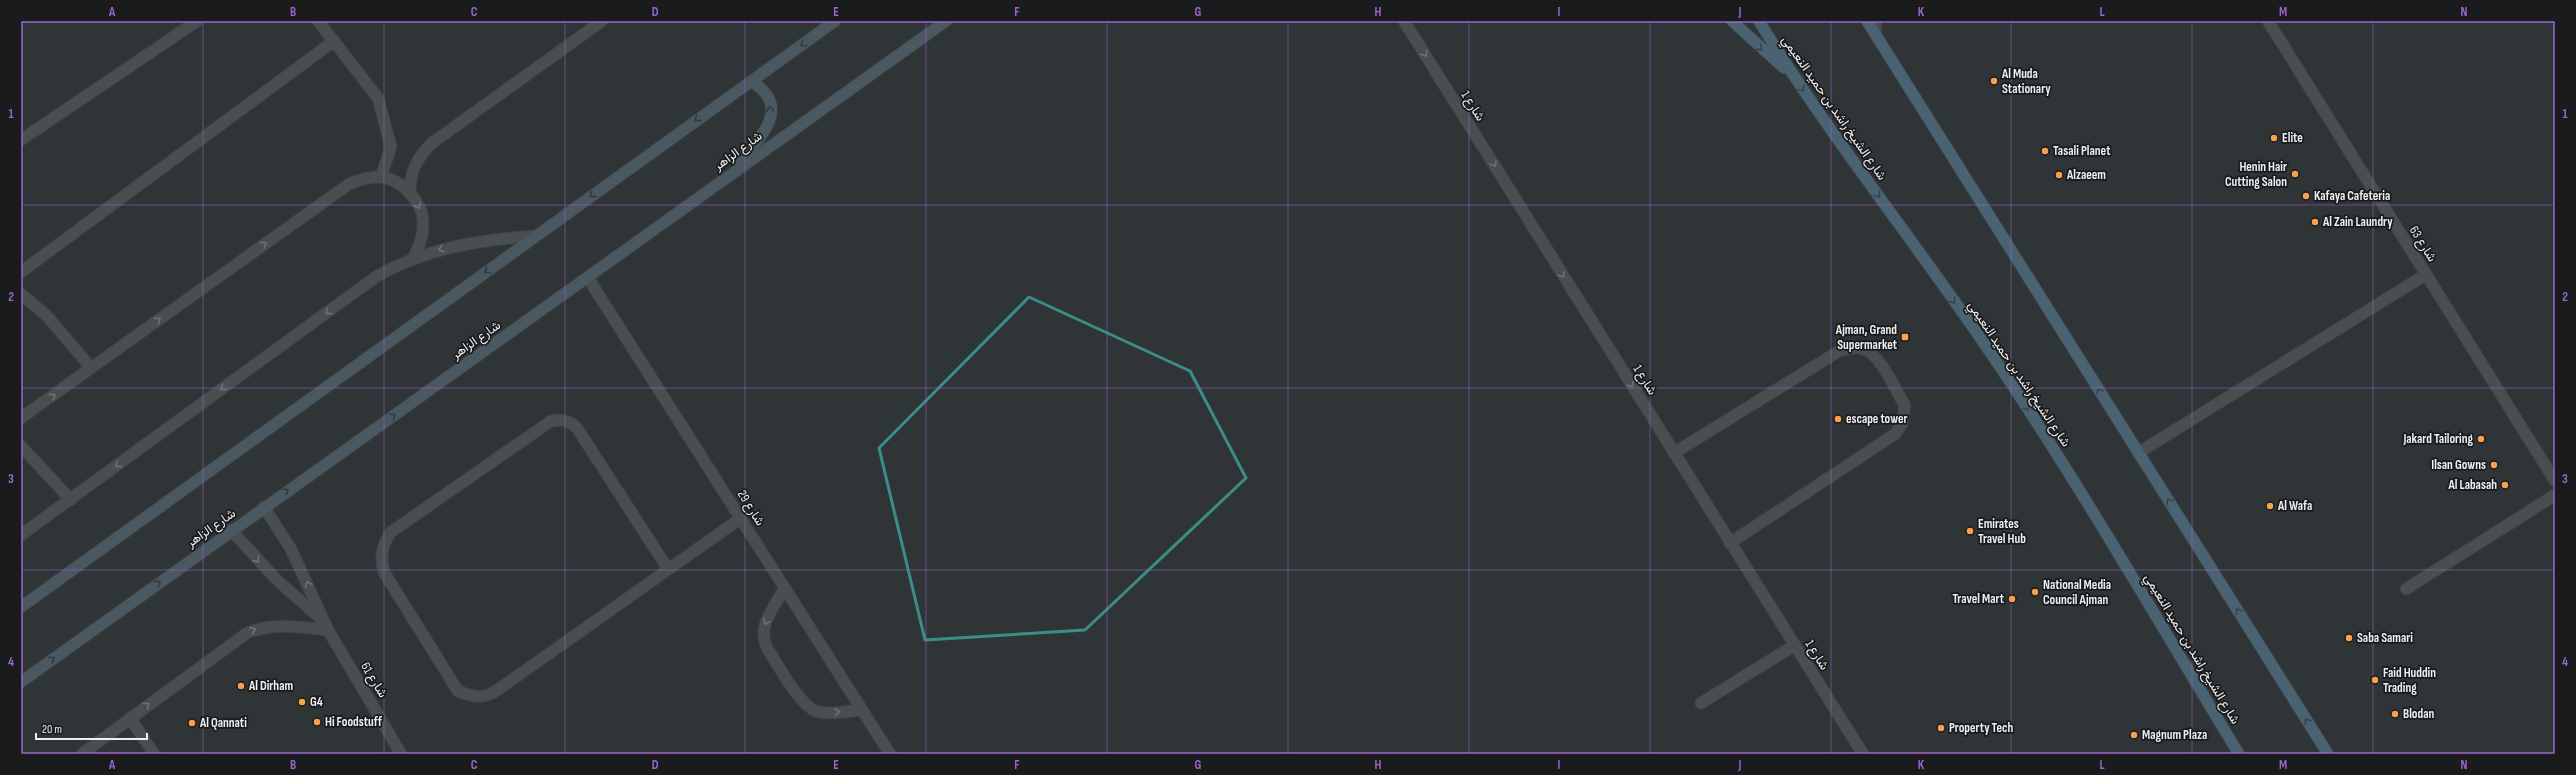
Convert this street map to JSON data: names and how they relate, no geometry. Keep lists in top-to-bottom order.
{
  "streets": {
    "main road": ["شارع الشيخ راشد بن حميد النعيمي", "شارع الزاهر"],
    "street": [
      "شارع 1",
      "شارع 63",
      "شارع 29",
      "شارع 61"
    ]
  },
  "crossings": [
    ["شارع الزاهر", "شارع 29"],
    ["شارع الزاهر", "شارع 61"]
  ],
  "one_way": ["شارع 1"],
  "places": {
    "other": [
      "Al Muda Stationary",
      "Elite",
      "Tasali Planet",
      "Henin Hair Cutting Salon",
      "Alzaeem",
      "Kafaya Cafeteria",
      "Al Zain Laundry",
      "escape tower",
      "Jakard Tailoring",
      "Ilsan Gowns",
      "Al Labasah",
      "Al Wafa",
      "Emirates Travel Hub",
      "National Media Council Ajman",
      "Travel Mart",
      "Saba Samari",
      "Faid Huddin Trading",
      "Al Dirham",
      "G4",
      "Blodan",
      "Hi Foodstuff",
      "Al Qannati",
      "Property Tech",
      "Magnum Plaza"
    ],
    "transit": ["Ajman, Grand Supermarket"]
  },
  "scale_bar": "20 m",
  "grid": {
    "columns": [
      "A",
      "B",
      "C",
      "D",
      "E",
      "F",
      "G",
      "H",
      "I",
      "J",
      "K",
      "L",
      "M",
      "N"
    ],
    "rows": [
      "1",
      "2",
      "3",
      "4"
    ]
  }
}
